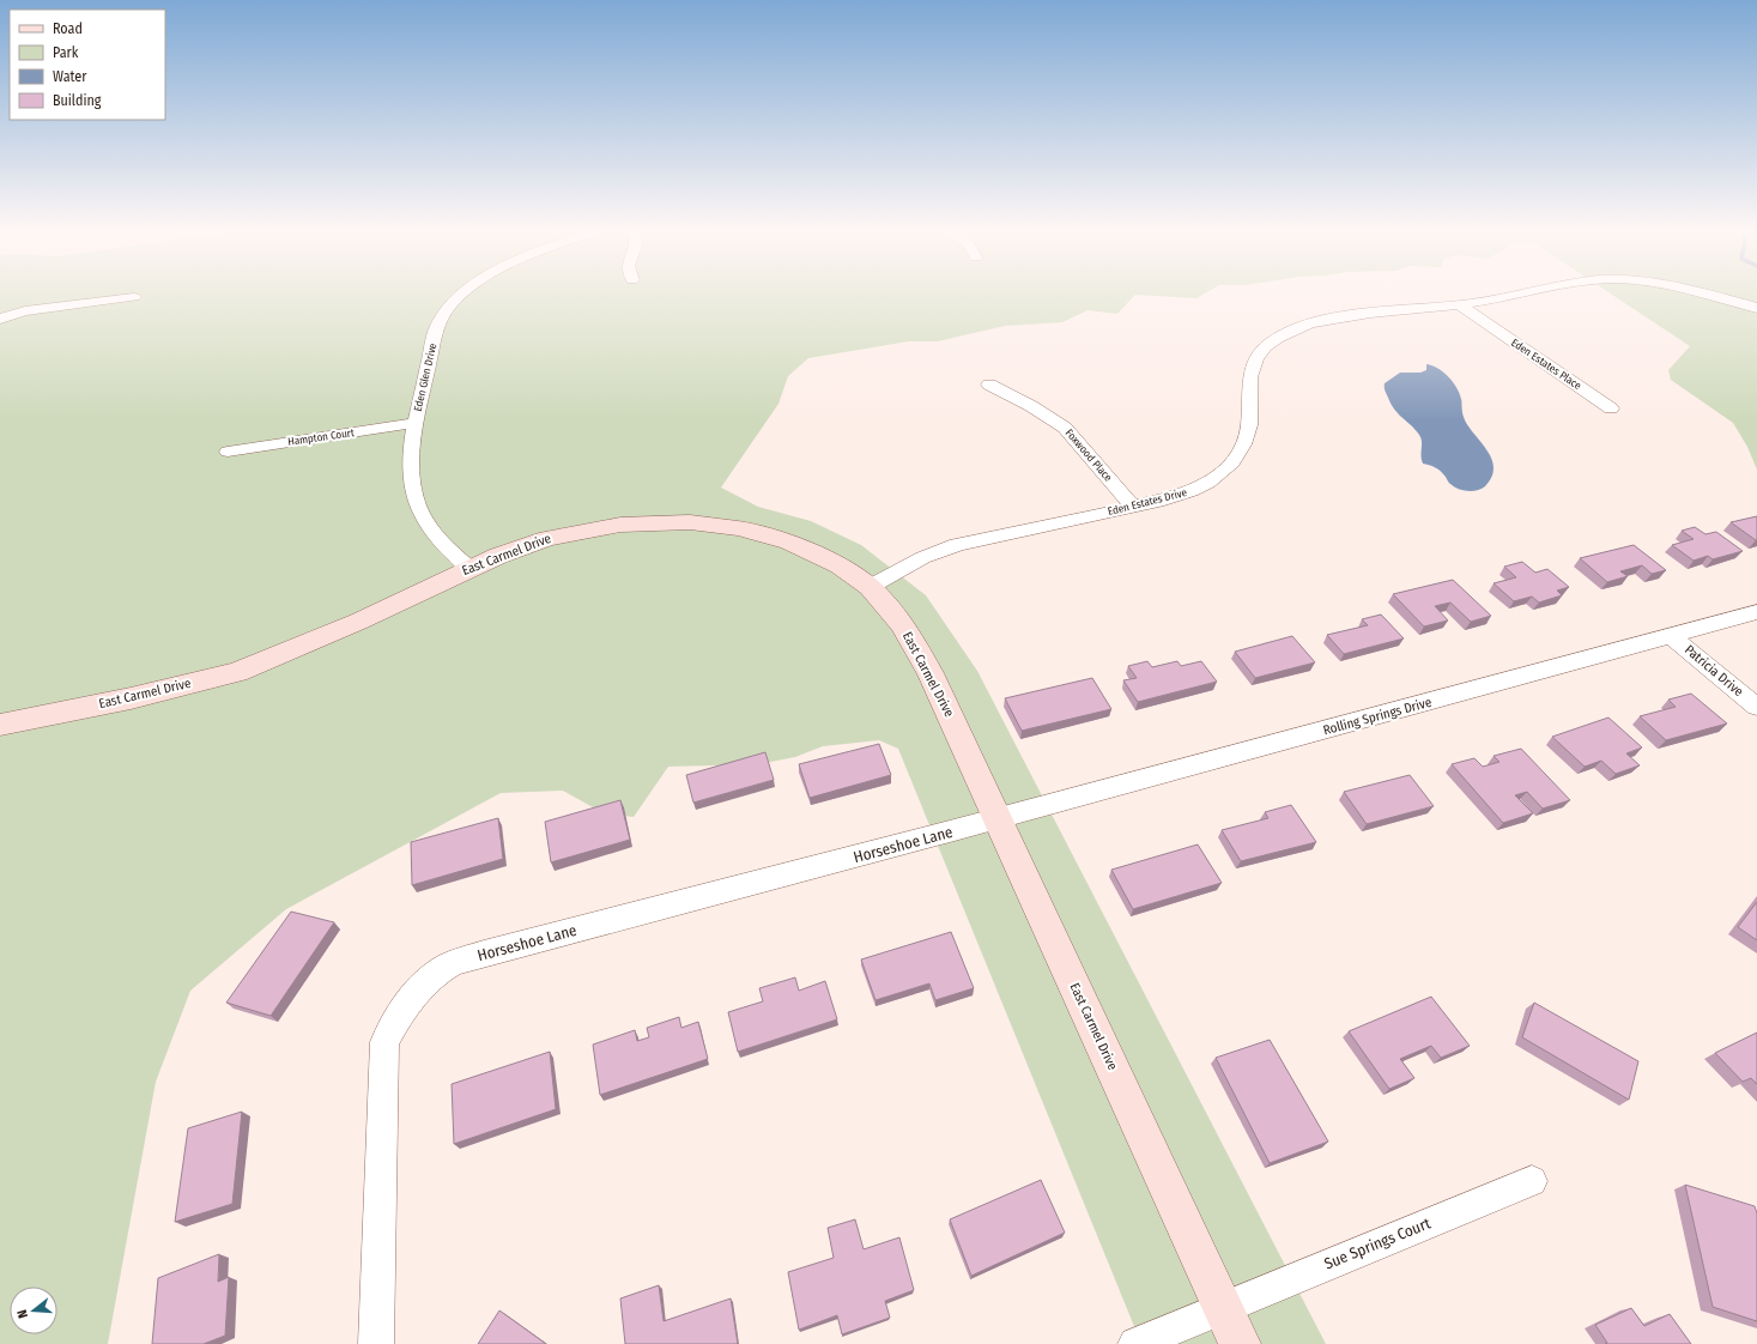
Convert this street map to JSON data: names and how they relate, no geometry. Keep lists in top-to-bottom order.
{
  "streets": {
    "street": [
      "Eden Estates Place",
      "Eden Glen Drive",
      "Hampton Court",
      "Foxwood Place",
      "Eden Estates Drive",
      "East Carmel Drive",
      "Patricia Drive",
      "Rolling Springs Drive",
      "Horseshoe Lane",
      "Sue Springs Court"
    ]
  },
  "crossings": [
    ["Eden Estates Place", "Eden Estates Drive"],
    ["Eden Glen Drive", "Hampton Court"],
    ["Eden Glen Drive", "East Carmel Drive"],
    ["Foxwood Place", "Eden Estates Drive"],
    ["Eden Estates Drive", "East Carmel Drive"],
    ["East Carmel Drive", "Rolling Springs Drive"],
    ["East Carmel Drive", "Horseshoe Lane"],
    ["East Carmel Drive", "Sue Springs Court"],
    ["Patricia Drive", "Rolling Springs Drive"],
    ["Rolling Springs Drive", "Horseshoe Lane"]
  ],
  "legend": [
    "Road",
    "Park",
    "Water",
    "Building"
  ],
  "north": "left"
}
